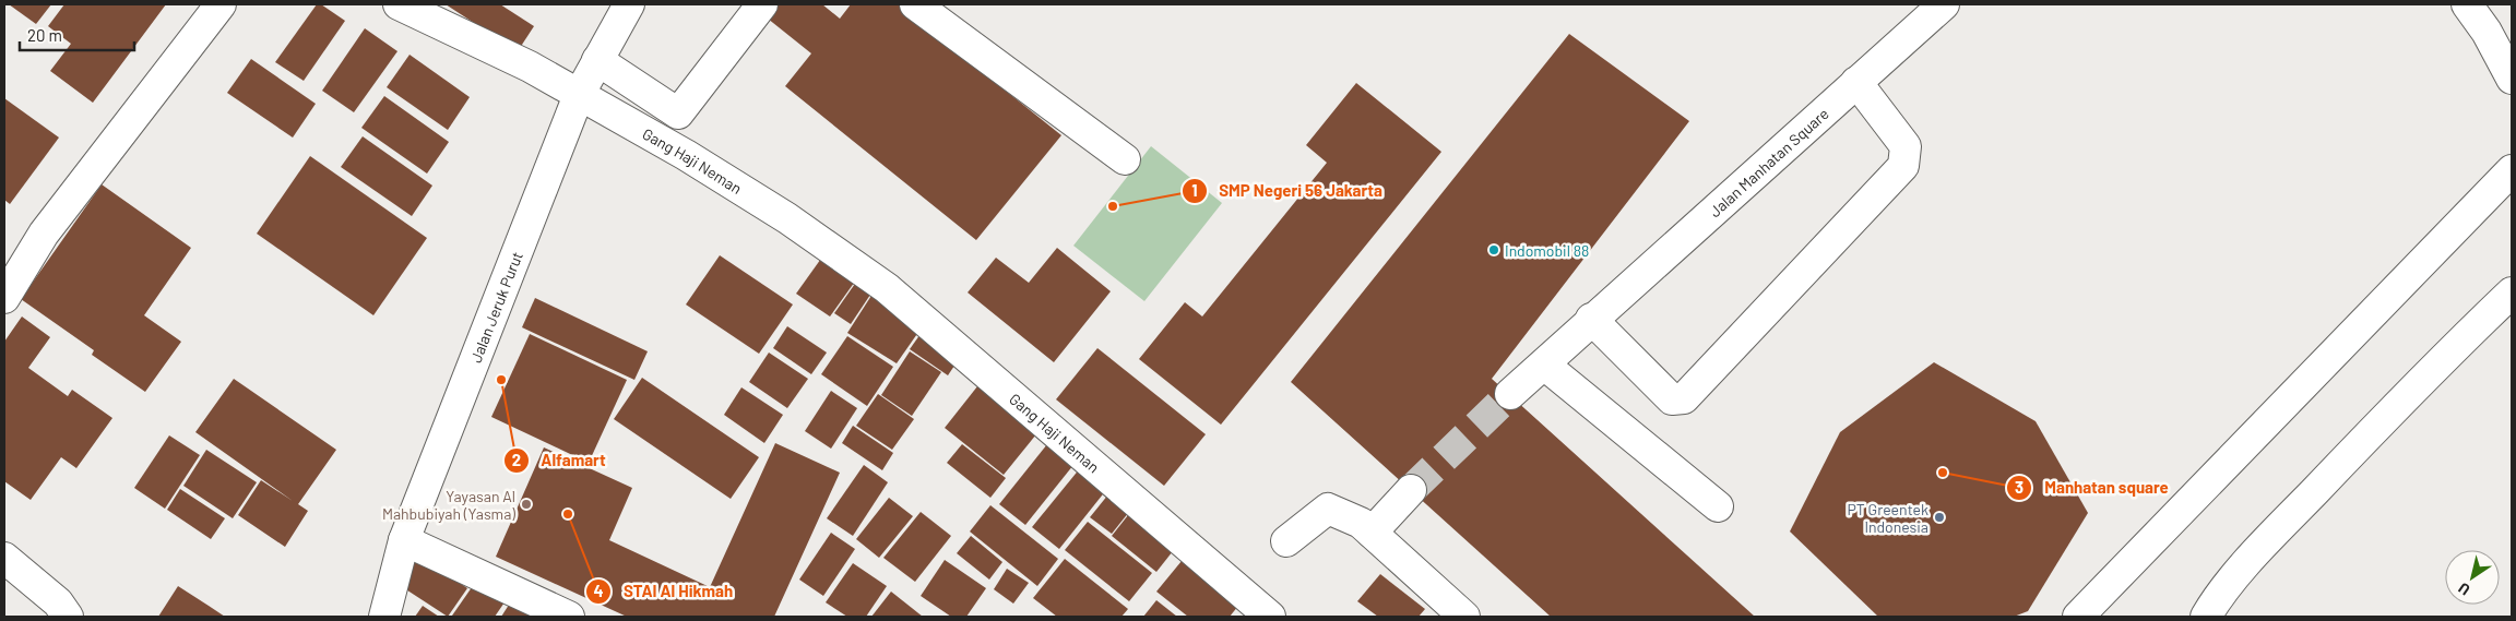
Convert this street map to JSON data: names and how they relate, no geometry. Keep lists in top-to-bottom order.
{
  "streets": {
    "street": ["Gang Haji Neman", "Jalan Manhatan Square", "Jalan Jeruk Purut"]
  },
  "crossings": [
    ["Gang Haji Neman", "Jalan Jeruk Purut"]
  ],
  "places": [
    "SMP Negeri 56 Jakarta",
    "Indomobil 88",
    "Alfamart",
    "Manhatan square",
    "Yayasan Al Mahbubiyah (Yasma)",
    "STAI Al Hikmah",
    "PT Greentek Indonesia"
  ],
  "scale_bar": "20 m",
  "north": "bottom left"
}
